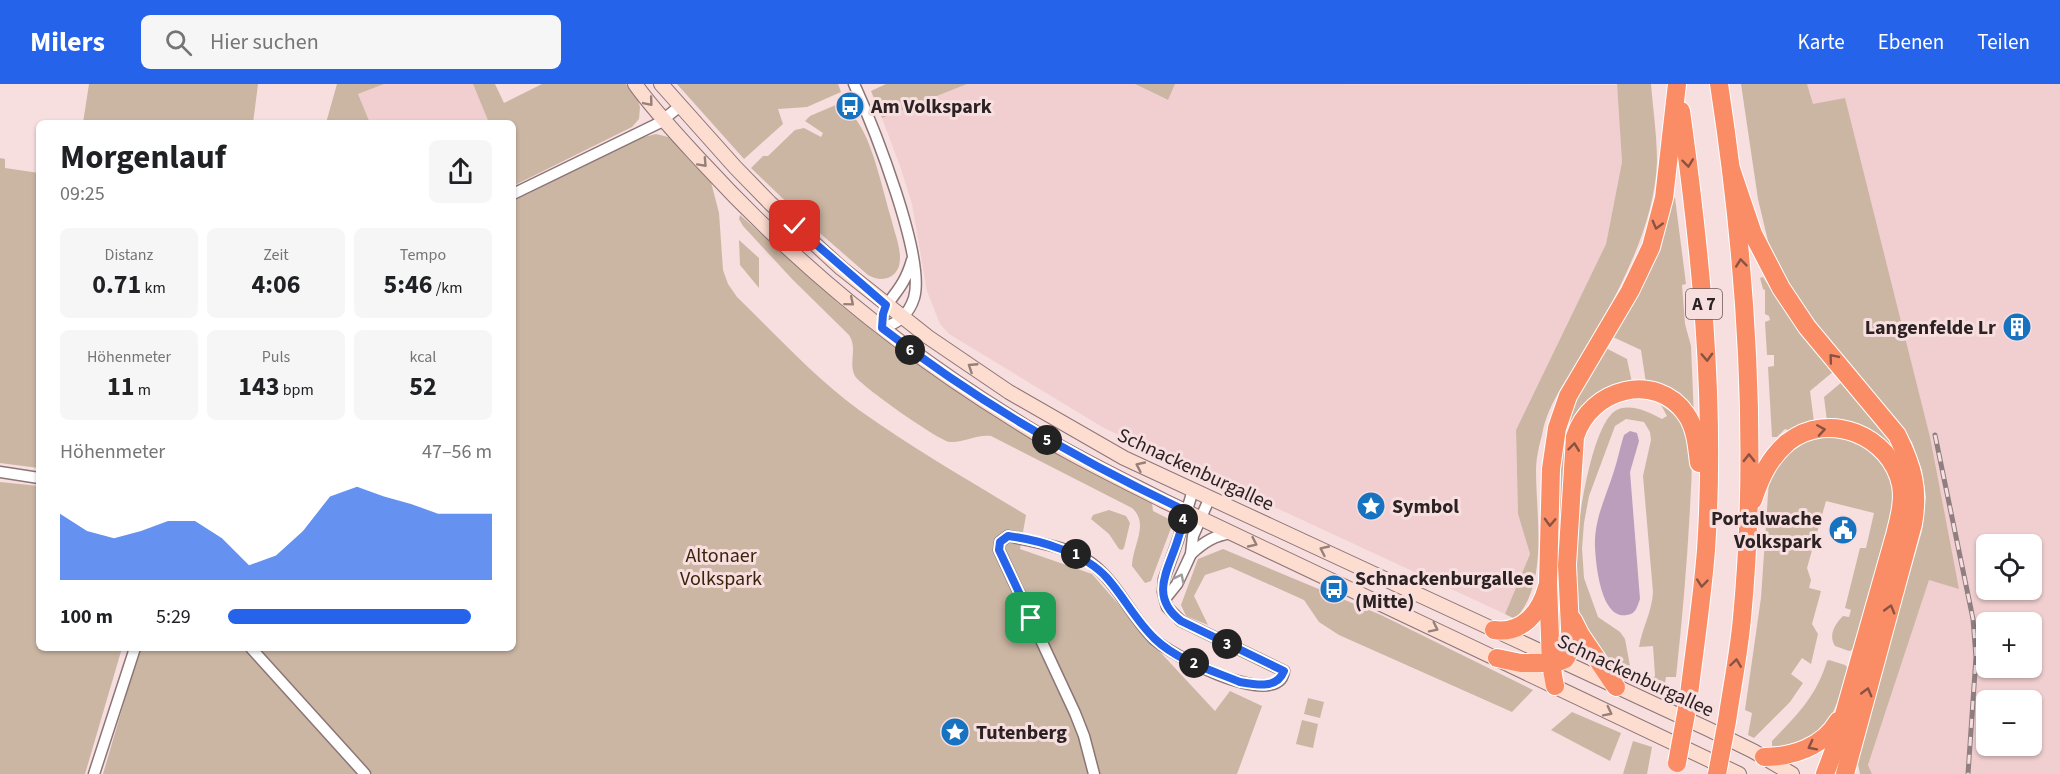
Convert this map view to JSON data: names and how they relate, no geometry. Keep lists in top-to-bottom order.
{
  "streets": {
    "highway": ["A 7"],
    "main road": ["Schnackenburgallee"]
  },
  "parks": ["Altonaer Volkspark"],
  "places": {
    "bus stop": ["Am Volkspark", "Schnackenburgallee (Mitte)"],
    "building": ["Langenfelde Lr"],
    "place": ["Symbol", "Tutenberg"],
    "public building": ["Portalwache Volkspark"]
  },
  "page": {
    "header": "Milers",
    "search": "Hier suchen",
    "nav": ["Karte", "Ebenen", "Teilen"],
    "heading": ["Morgenlauf", "09:25"],
    "stats": [
      ["Distanz", "0.71 km"],
      ["Zeit", "4:06"],
      ["Tempo", "5:46 /km"],
      ["Höhenmeter", "11 m"],
      ["Puls", "143 bpm"],
      ["kcal", "52"]
    ],
    "pins": [
      "6",
      "5",
      "4",
      "1",
      "3",
      "2"
    ],
    "chart": ["Höhenmeter", "47–56 m"],
    "map_buttons": ["+", "−"],
    "list": [
      {
        "name": "100 m",
        "note": "5:29"
      }
    ]
  }
}
